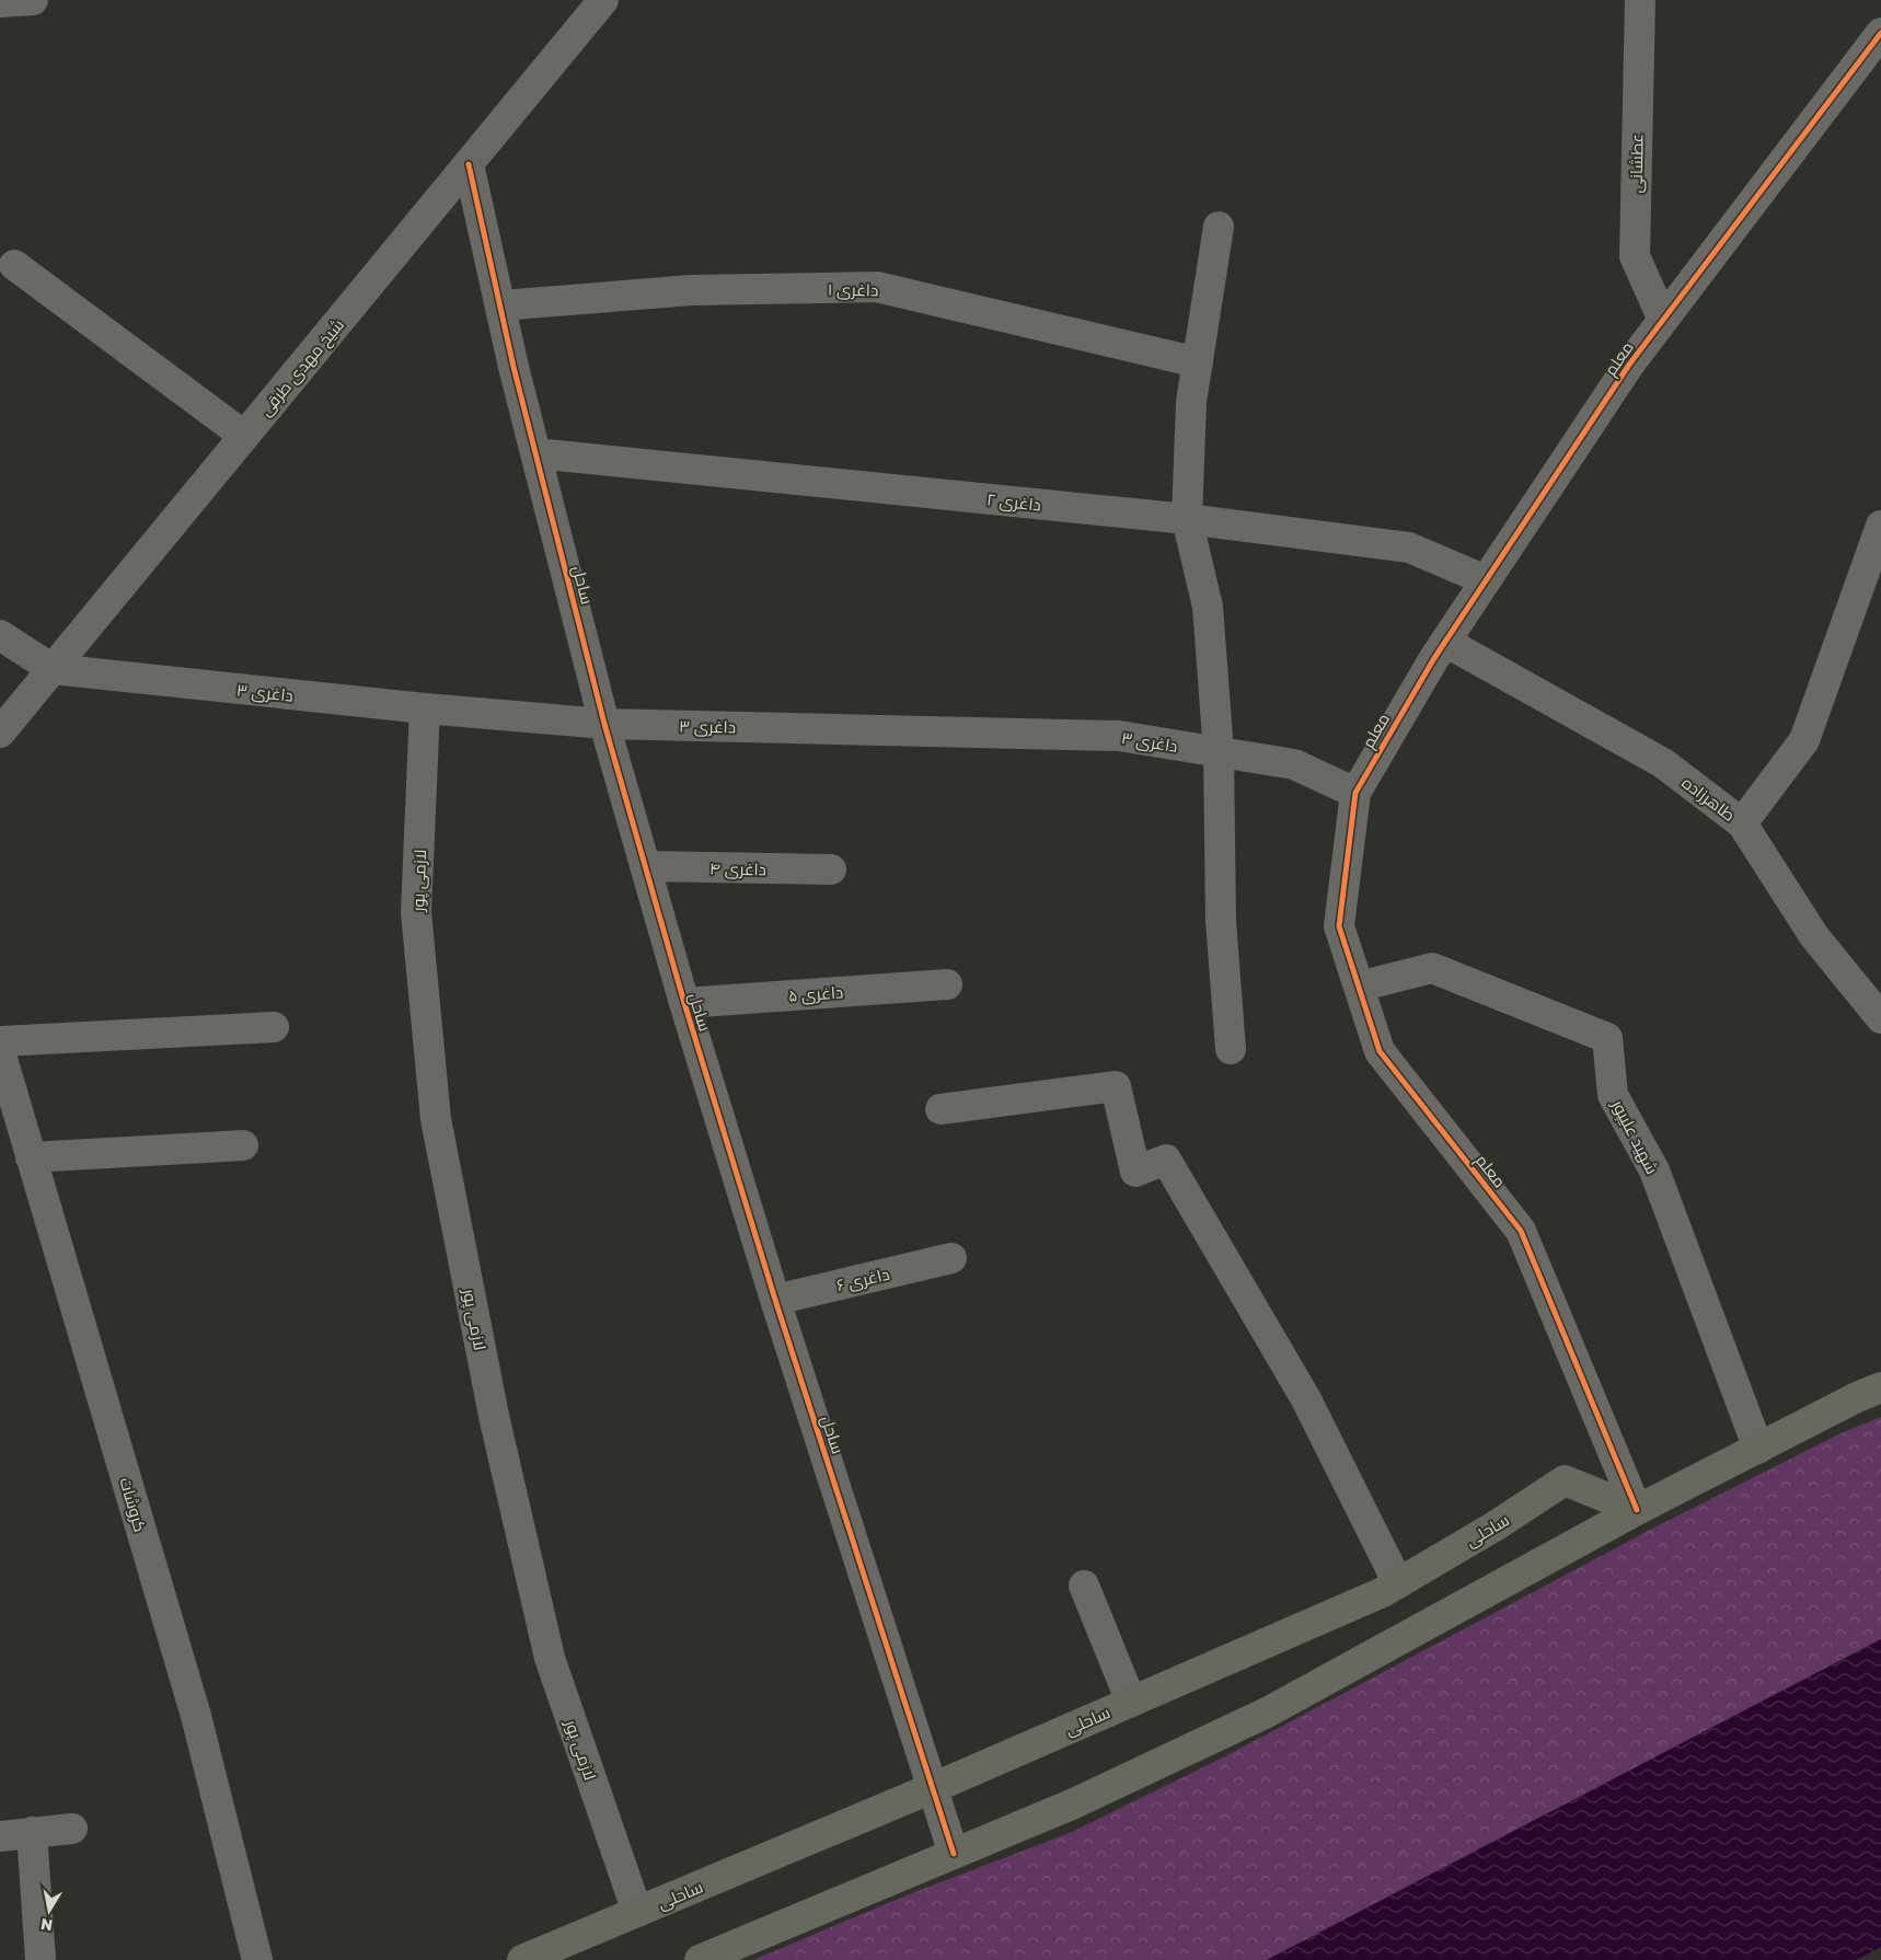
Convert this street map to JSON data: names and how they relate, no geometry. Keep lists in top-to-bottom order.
{
  "streets": {
    "main road": ["ساحلی"],
    "street": [
      "عطشانی",
      "داغری ۱",
      "معلم",
      "شیخ مهدی طرقی",
      "داغری ۲",
      "ساحل",
      "داغری ۳",
      "طاهرزاده",
      "داغری ۴",
      "لازمی پور",
      "داغری ۵",
      "شهید علیپور",
      "داغری ۶",
      "کروشات"
    ]
  },
  "crossings": [
    ["عطشانی", "معلم"],
    ["داغری ۱", "ساحل"],
    ["معلم", "داغری ۲"],
    ["معلم", "داغری ۳"],
    ["معلم", "طاهرزاده"],
    ["معلم", "شهید علیپور"],
    ["معلم", "ساحلی"],
    ["شیخ مهدی طرقی", "ساحل"],
    ["شیخ مهدی طرقی", "داغری ۳"],
    ["داغری ۲", "ساحل"],
    ["ساحل", "داغری ۳"],
    ["ساحل", "داغری ۴"],
    ["ساحل", "داغری ۵"],
    ["ساحل", "داغری ۶"],
    ["ساحل", "ساحلی"],
    ["داغری ۳", "لازمی پور"],
    ["لازمی پور", "ساحلی"]
  ],
  "north": "bottom"
}
